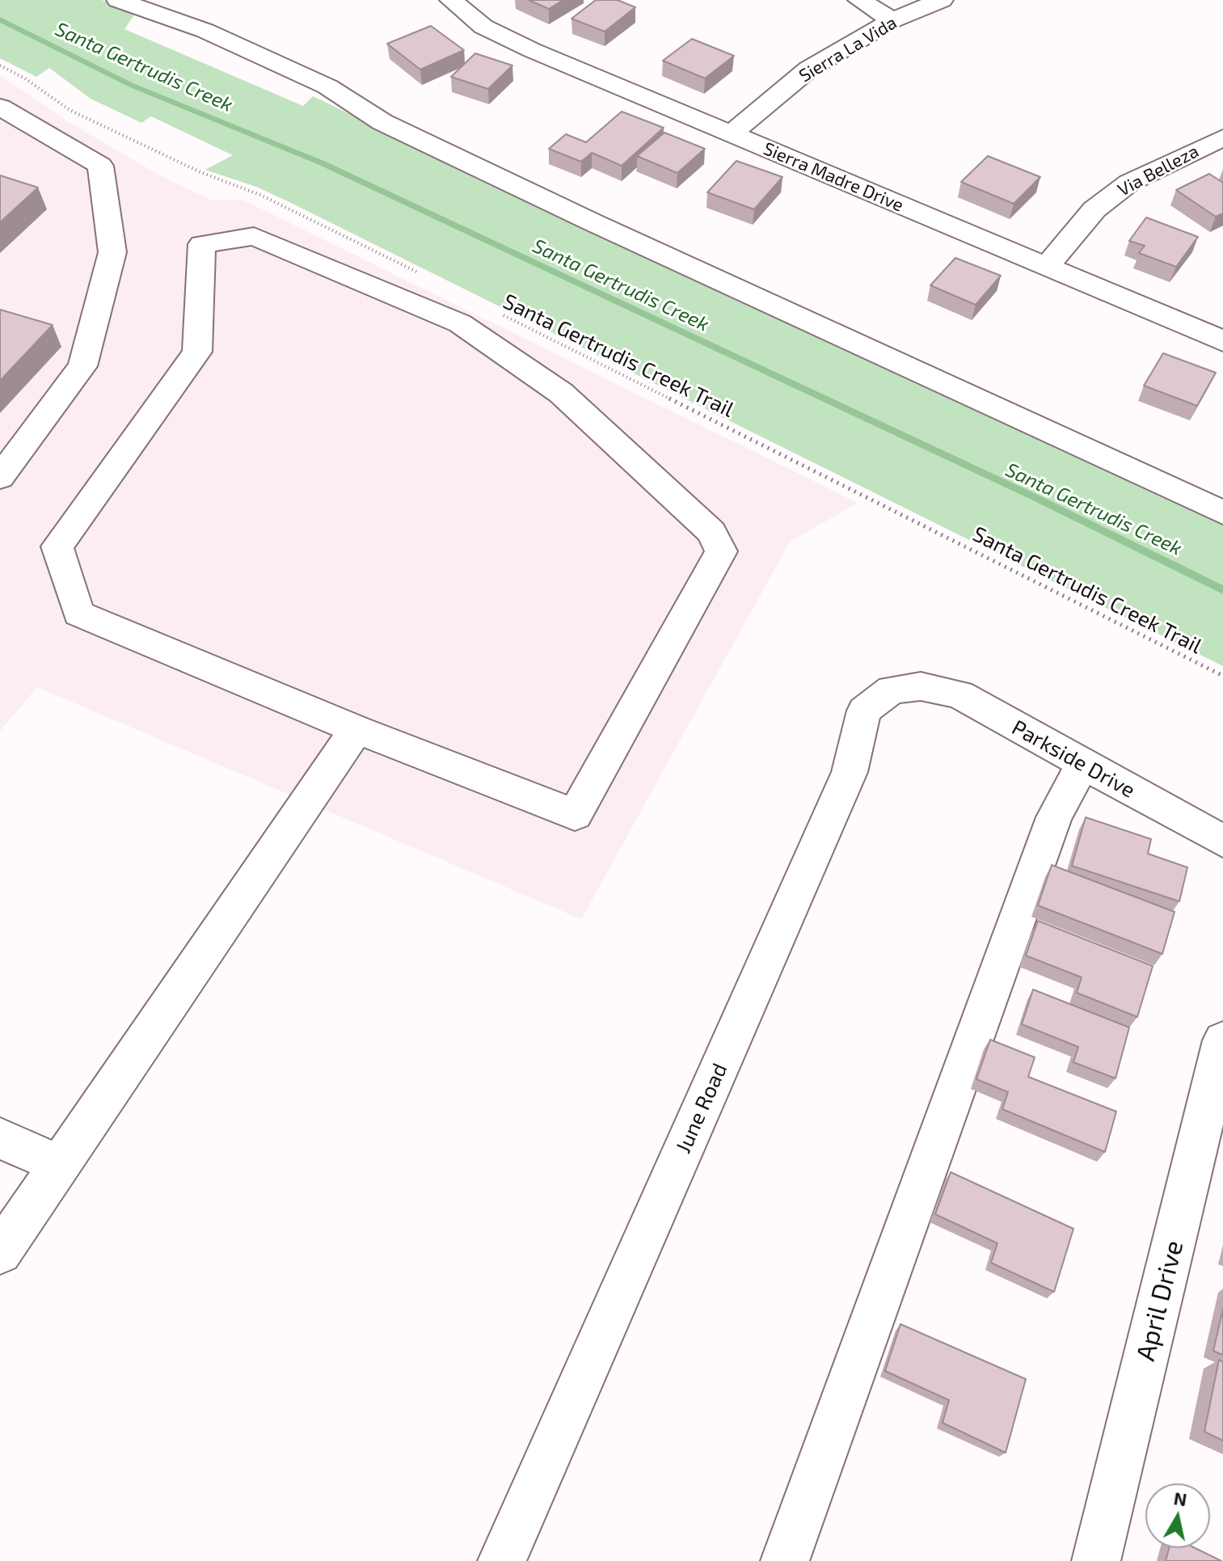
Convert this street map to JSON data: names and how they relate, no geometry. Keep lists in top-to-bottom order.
{
  "streets": {
    "street": [
      "Sierra La Vida",
      "Via Belleza",
      "Sierra Madre Drive",
      "Parkside Drive",
      "June Road",
      "April Drive"
    ],
    "path": ["Santa Gertrudis Creek Trail"]
  },
  "crossings": [
    ["Sierra La Vida", "Sierra Madre Drive"],
    ["Via Belleza", "Sierra Madre Drive"],
    ["Parkside Drive", "June Road"]
  ],
  "water": ["Santa Gertrudis Creek"],
  "north": "top"
}
